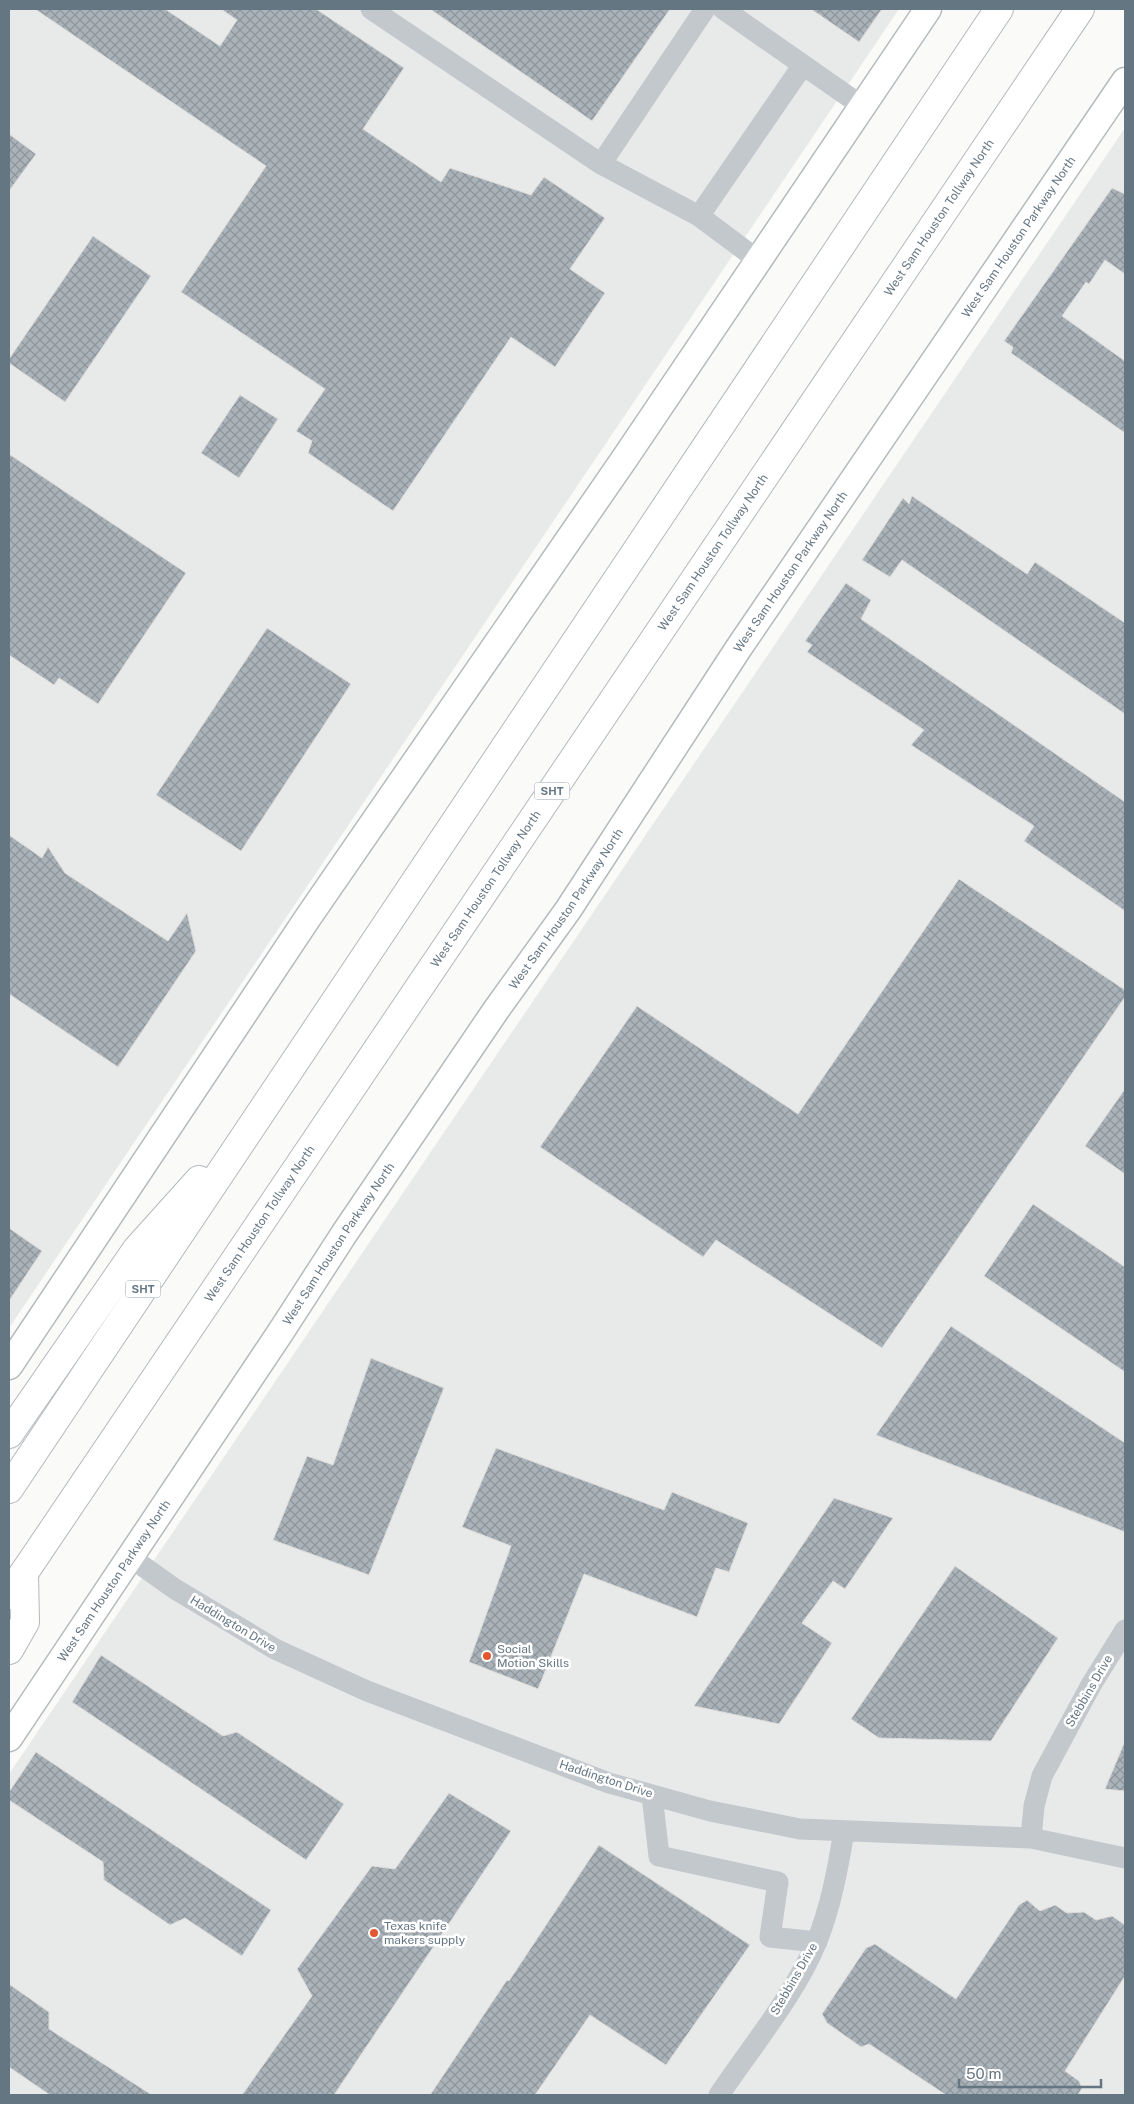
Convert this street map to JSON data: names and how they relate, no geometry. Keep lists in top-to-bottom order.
{
  "streets": {
    "highway": ["West Sam Houston Tollway North", "SHT"],
    "main road": ["West Sam Houston Parkway North"],
    "street": ["Haddington Drive", "Stebbins Drive"]
  },
  "crossings": [
    ["West Sam Houston Parkway North", "Haddington Drive"],
    ["Haddington Drive", "Stebbins Drive"]
  ],
  "places": ["Social Motion Skills", "Texas knife makers supply"],
  "scale_bar": "50 m"
}
